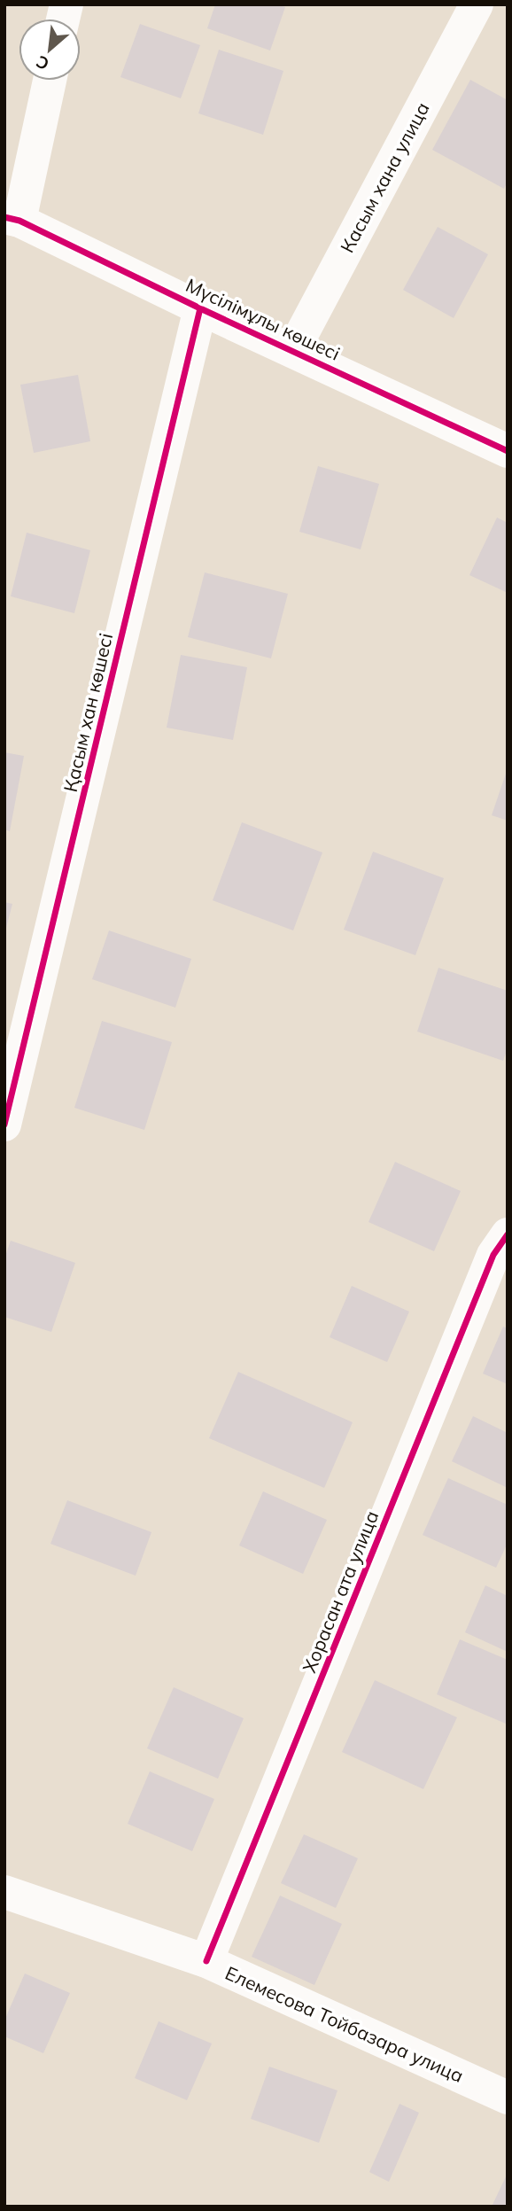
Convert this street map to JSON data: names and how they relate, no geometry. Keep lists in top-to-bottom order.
{
  "streets": {
    "street": [
      "Касым хана улица",
      "Мүсілімұлы көшесі",
      "Қасым хан көшесі",
      "Хорасан ата улица",
      "Елемесова Тойбазара улица"
    ]
  },
  "crossings": [
    ["Касым хана улица", "Мүсілімұлы көшесі"],
    ["Мүсілімұлы көшесі", "Қасым хан көшесі"],
    ["Хорасан ата улица", "Елемесова Тойбазара улица"]
  ],
  "north": "bottom left"
}
